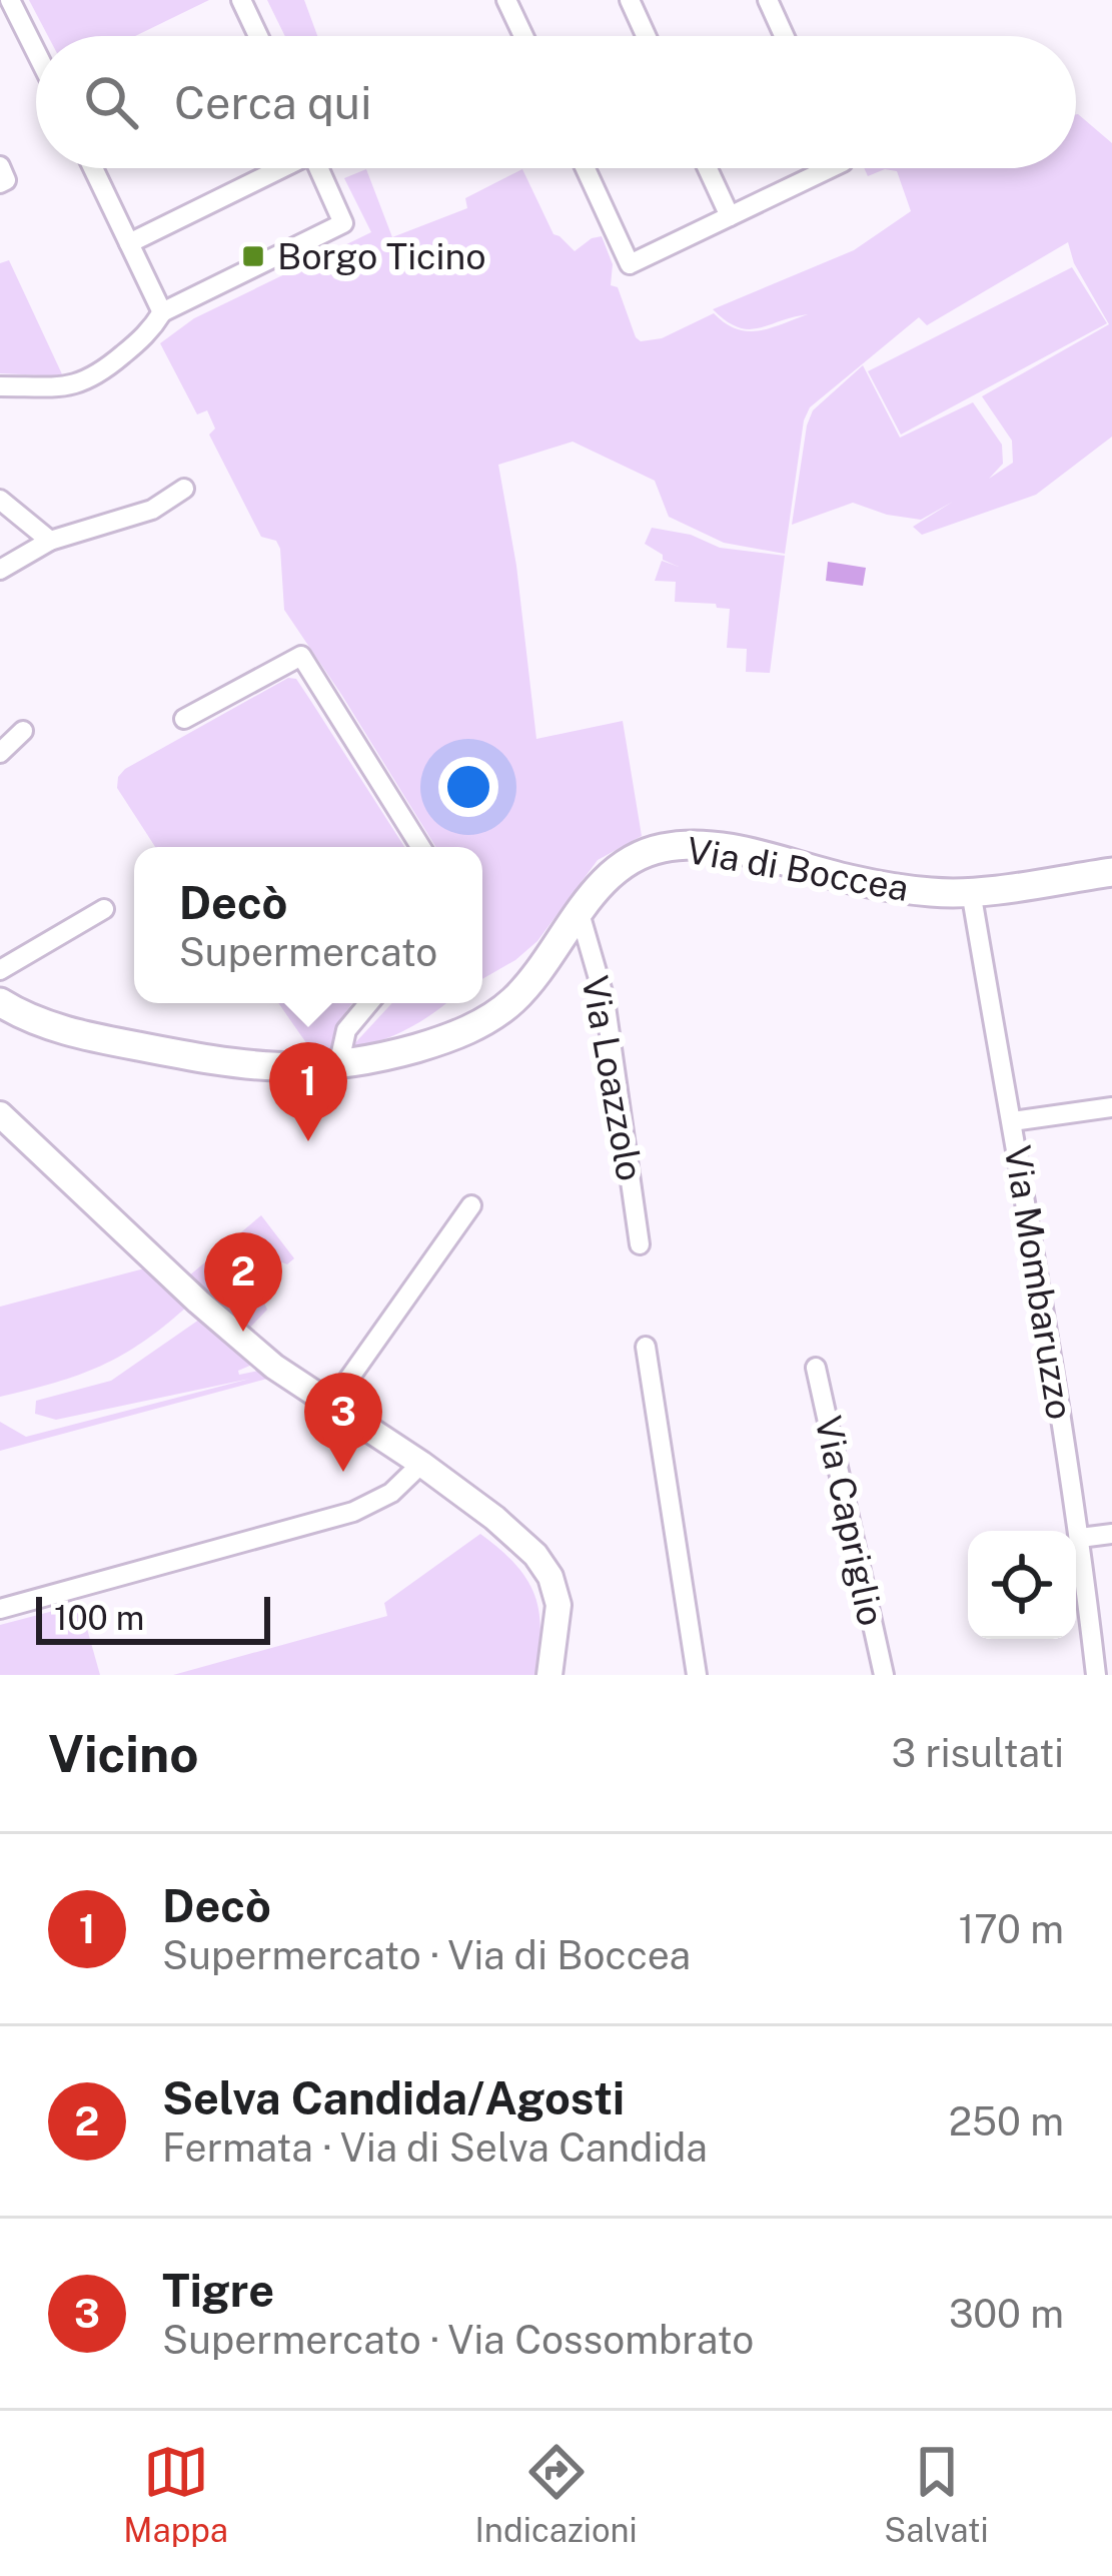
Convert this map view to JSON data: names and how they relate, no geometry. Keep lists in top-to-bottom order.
{
  "streets": {
    "main road": ["Via di Boccea"],
    "street": ["Via Loazzolo", "Via Mombaruzzo", "Via Capriglio"]
  },
  "crossings": [
    ["Via di Boccea", "Via Loazzolo"],
    ["Via di Boccea", "Via Mombaruzzo"]
  ],
  "places": {
    "transit": ["Borgo Ticino"]
  },
  "scale_bar": "100 m",
  "page": {
    "search": "Cerca qui",
    "popup": ["Decò", "Supermercato"],
    "pins": ["1", "2", "3"],
    "scale": "100 m",
    "heading": ["Vicino", "3 risultati"],
    "list": [
      {
        "mark": "1",
        "name": "Decò",
        "note": "Supermercato · Via di Boccea",
        "value": "170 m"
      },
      {
        "mark": "2",
        "name": "Selva Candida/Agosti",
        "note": "Fermata · Via di Selva Candida",
        "value": "250 m"
      },
      {
        "mark": "3",
        "name": "Tigre",
        "note": "Supermercato · Via Cossombrato",
        "value": "300 m"
      }
    ],
    "nav": ["Mappa", "Indicazioni", "Salvati"]
  }
}
